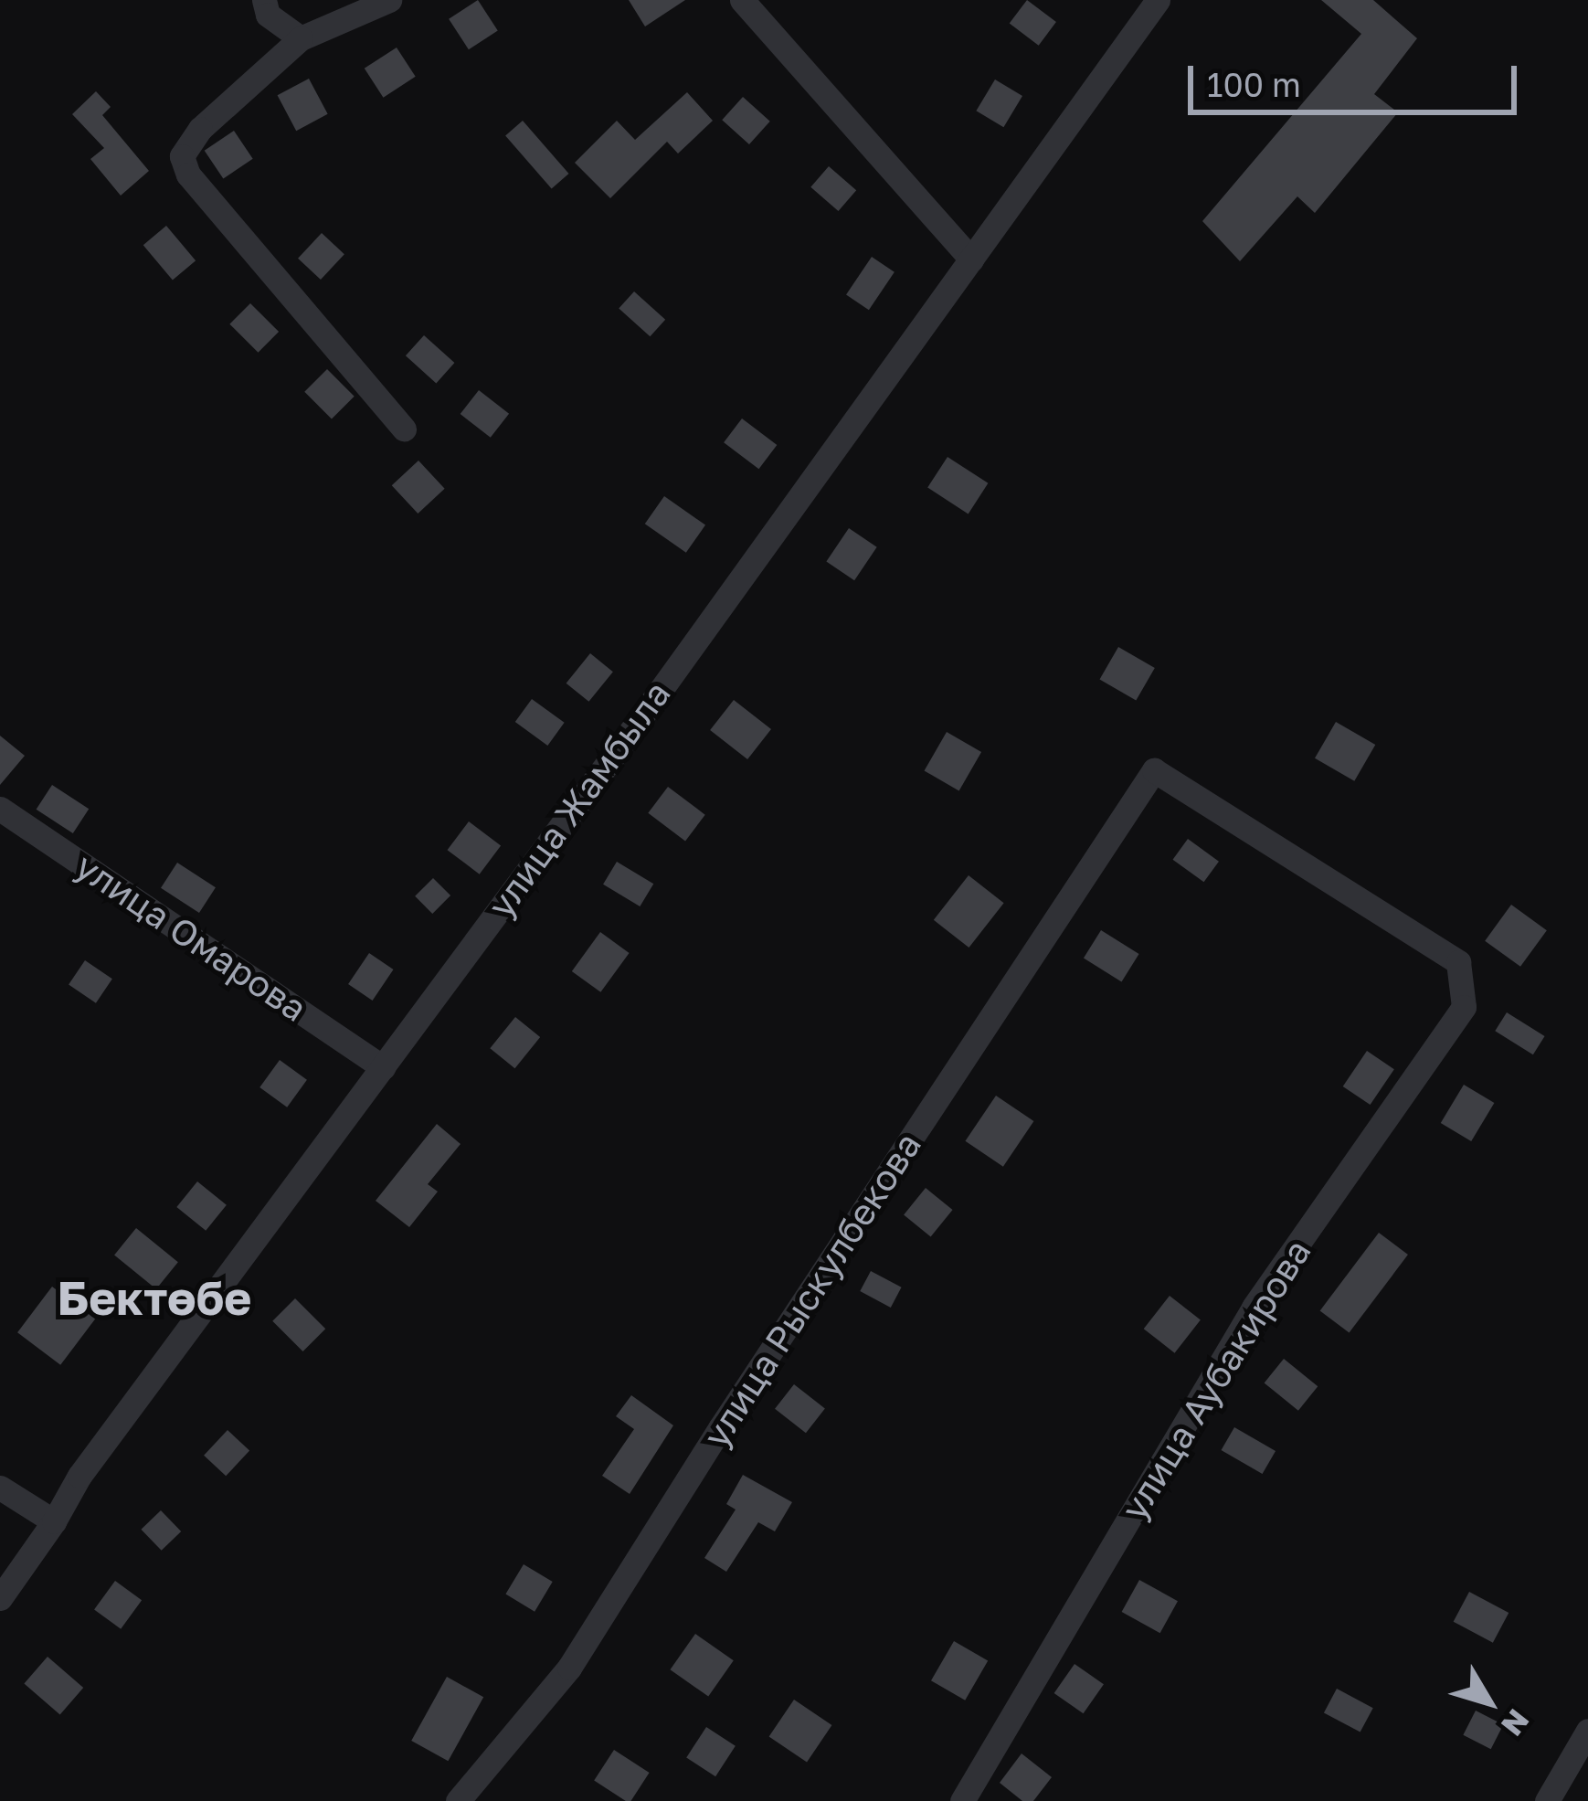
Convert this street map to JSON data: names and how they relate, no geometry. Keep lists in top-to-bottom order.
{
  "streets": {
    "street": [
      "улица Жамбыла",
      "улица Омарова",
      "улица Рыскулбекова",
      "улица Аубакирова"
    ]
  },
  "crossings": [
    ["улица Жамбыла", "улица Омарова"],
    ["улица Рыскулбекова", "улица Аубакирова"]
  ],
  "districts": ["Бектөбе"],
  "scale_bar": "100 m",
  "north": "bottom right"
}
